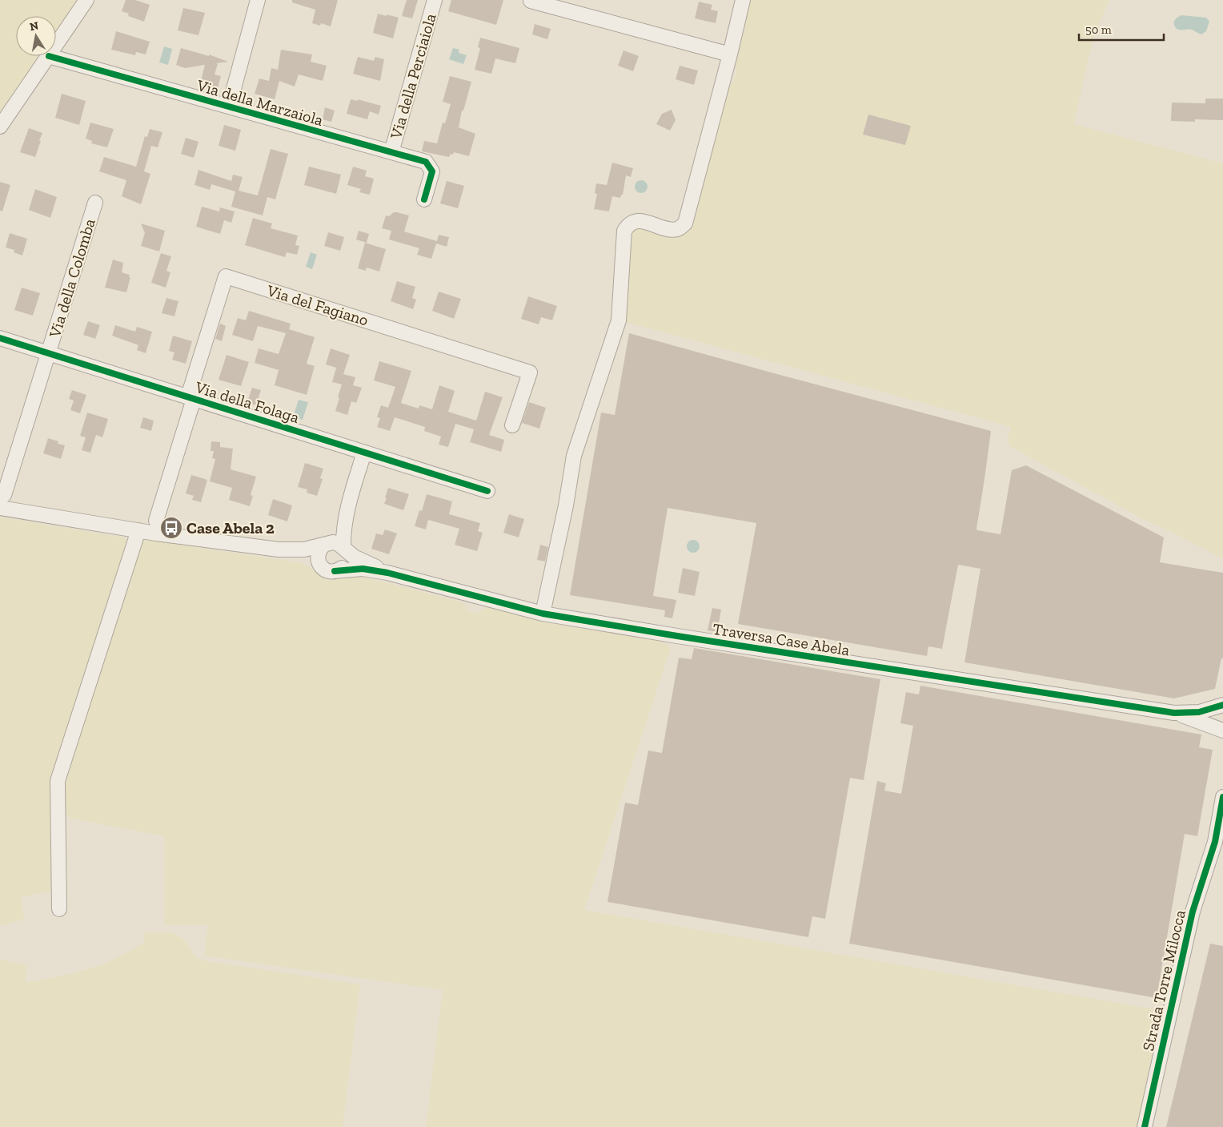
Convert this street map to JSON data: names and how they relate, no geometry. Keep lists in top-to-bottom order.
{
  "streets": {
    "street": [
      "Via della Perciaiola",
      "Via della Marzaiola",
      "Via della Colomba",
      "Via del Fagiano",
      "Via della Folaga",
      "Traversa Case Abela",
      "Strada Torre Milocca"
    ]
  },
  "crossings": [
    ["Via della Perciaiola", "Via della Marzaiola"],
    ["Via della Colomba", "Via della Folaga"],
    ["Via del Fagiano", "Via della Folaga"]
  ],
  "places": {
    "bus stop": ["Case Abela 2"]
  },
  "scale_bar": "50 m",
  "north": "top"
}
